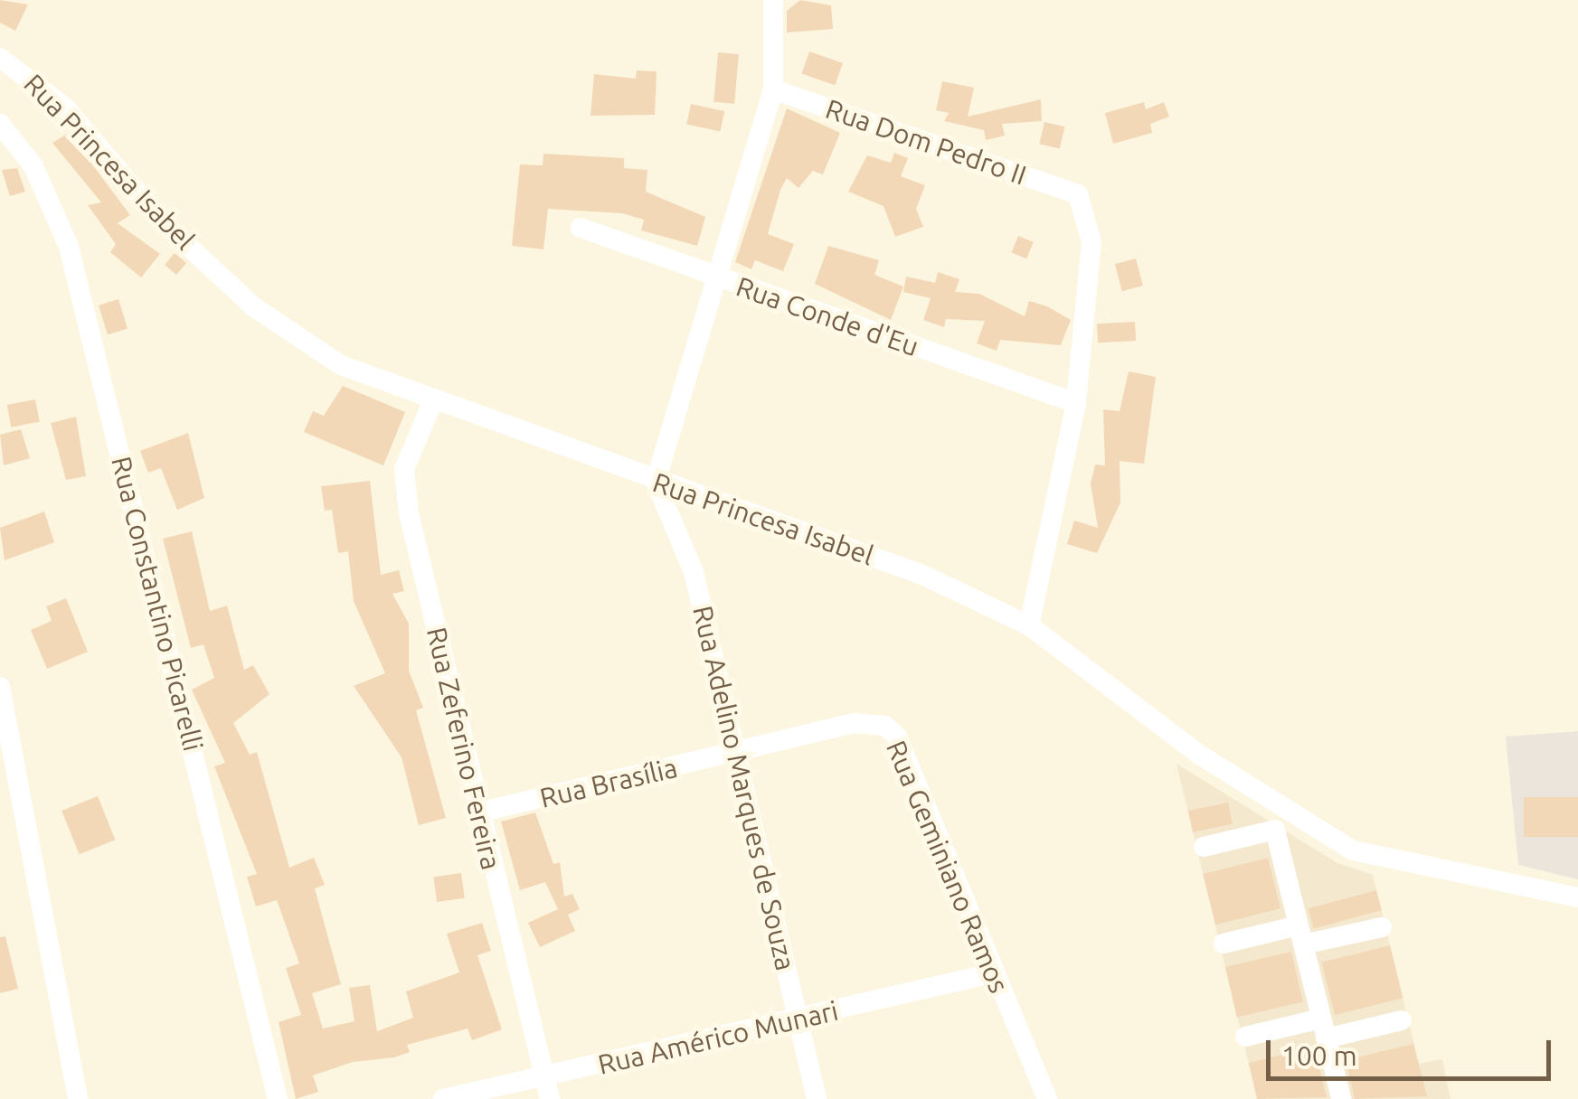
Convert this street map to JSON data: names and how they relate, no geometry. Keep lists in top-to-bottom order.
{
  "streets": {
    "street": [
      "Rua Dom Pedro II",
      "Rua Princesa Isabel",
      "Rua Conde d'Eu",
      "Rua Constantino Picarelli",
      "Rua Zeferino Fereira",
      "Rua Brasília",
      "Rua Adelino Marques de Souza",
      "Rua Geminiano Ramos",
      "Rua Américo Munari"
    ]
  },
  "crossings": [
    ["Rua Dom Pedro II", "Rua Conde d'Eu"],
    ["Rua Princesa Isabel", "Rua Zeferino Fereira"],
    ["Rua Princesa Isabel", "Rua Adelino Marques de Souza"],
    ["Rua Zeferino Fereira", "Rua Brasília"],
    ["Rua Zeferino Fereira", "Rua Américo Munari"],
    ["Rua Brasília", "Rua Adelino Marques de Souza"],
    ["Rua Brasília", "Rua Geminiano Ramos"],
    ["Rua Adelino Marques de Souza", "Rua Geminiano Ramos"],
    ["Rua Adelino Marques de Souza", "Rua Américo Munari"],
    ["Rua Geminiano Ramos", "Rua Américo Munari"]
  ],
  "scale_bar": "100 m"
}
